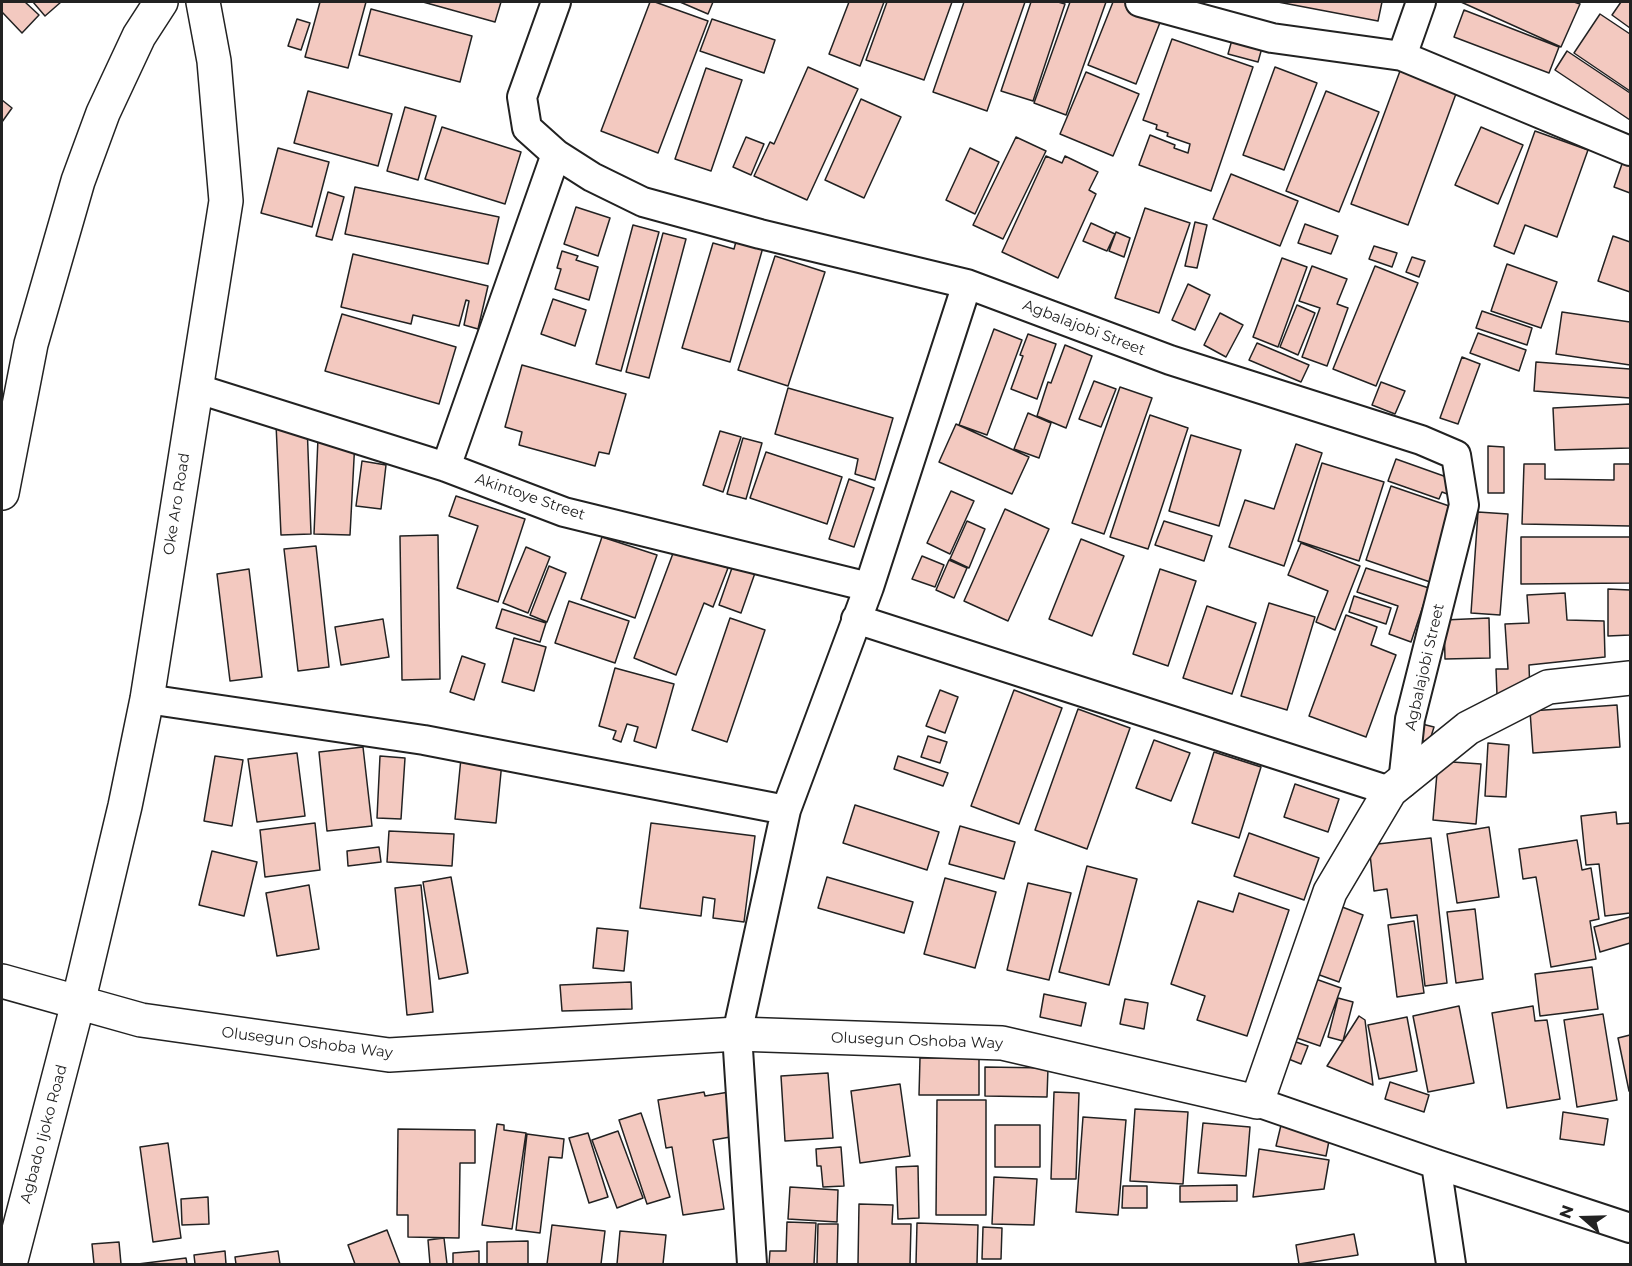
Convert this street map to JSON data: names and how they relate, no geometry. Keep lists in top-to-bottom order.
{
  "streets": {
    "main road": ["Oke Aro Road", "Olusegun Oshoba Way", "Agbado Ijoko Road"],
    "street": ["Agbalajobi Street", "Akintoye Street"]
  },
  "crossings": [
    ["Akintoye Street", "Oke Aro Road"],
    ["Oke Aro Road", "Olusegun Oshoba Way"],
    ["Oke Aro Road", "Agbado Ijoko Road"],
    ["Olusegun Oshoba Way", "Agbado Ijoko Road"]
  ],
  "north": "left"
}
